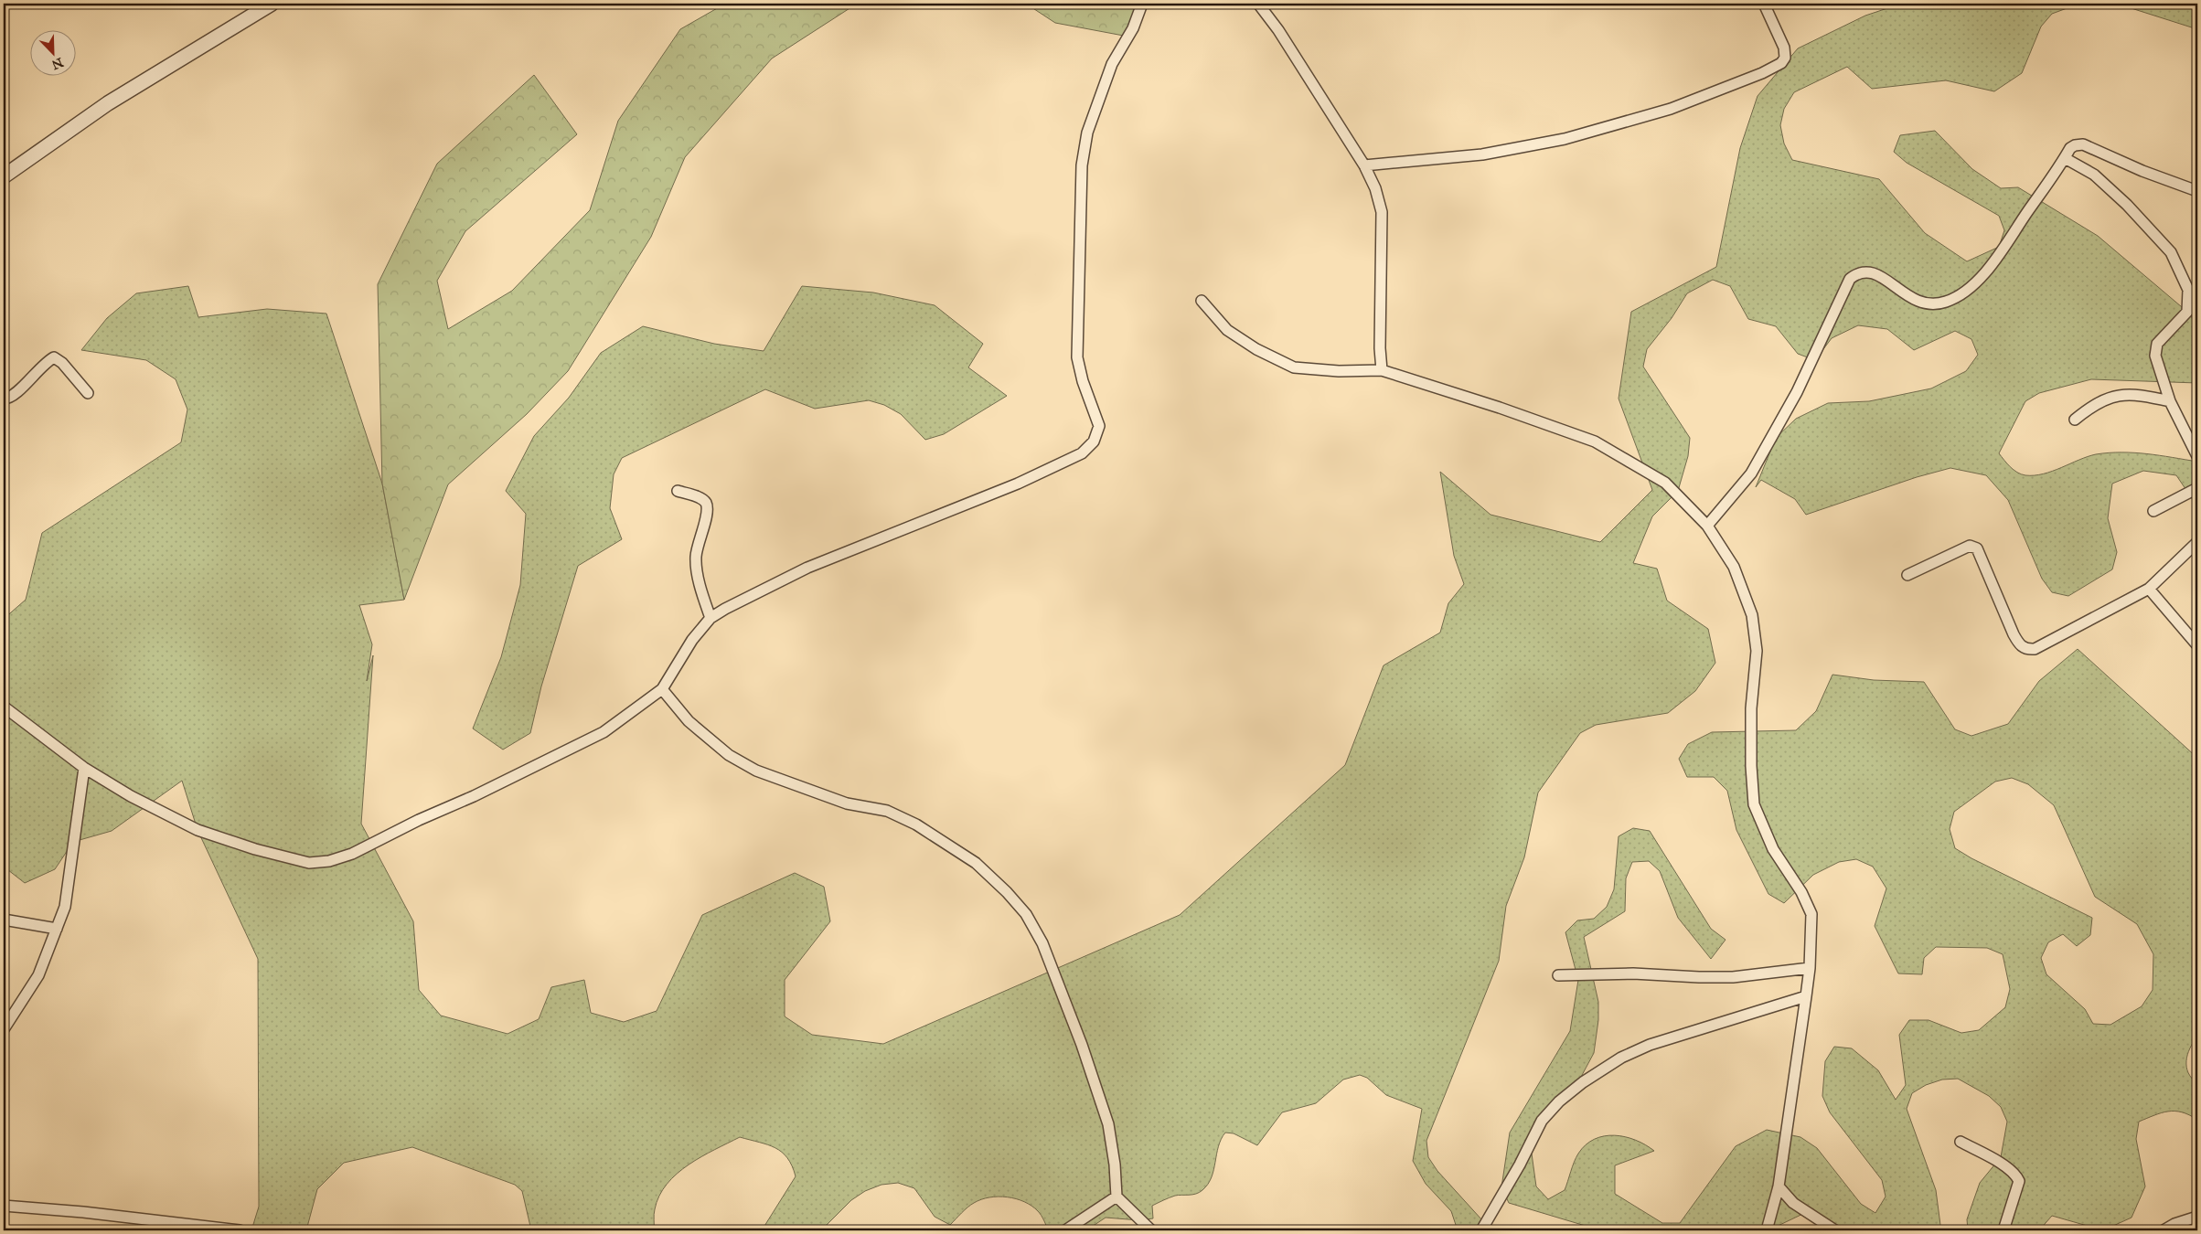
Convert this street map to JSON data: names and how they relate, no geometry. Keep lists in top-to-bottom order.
{
  "north": "bottom right"
}
